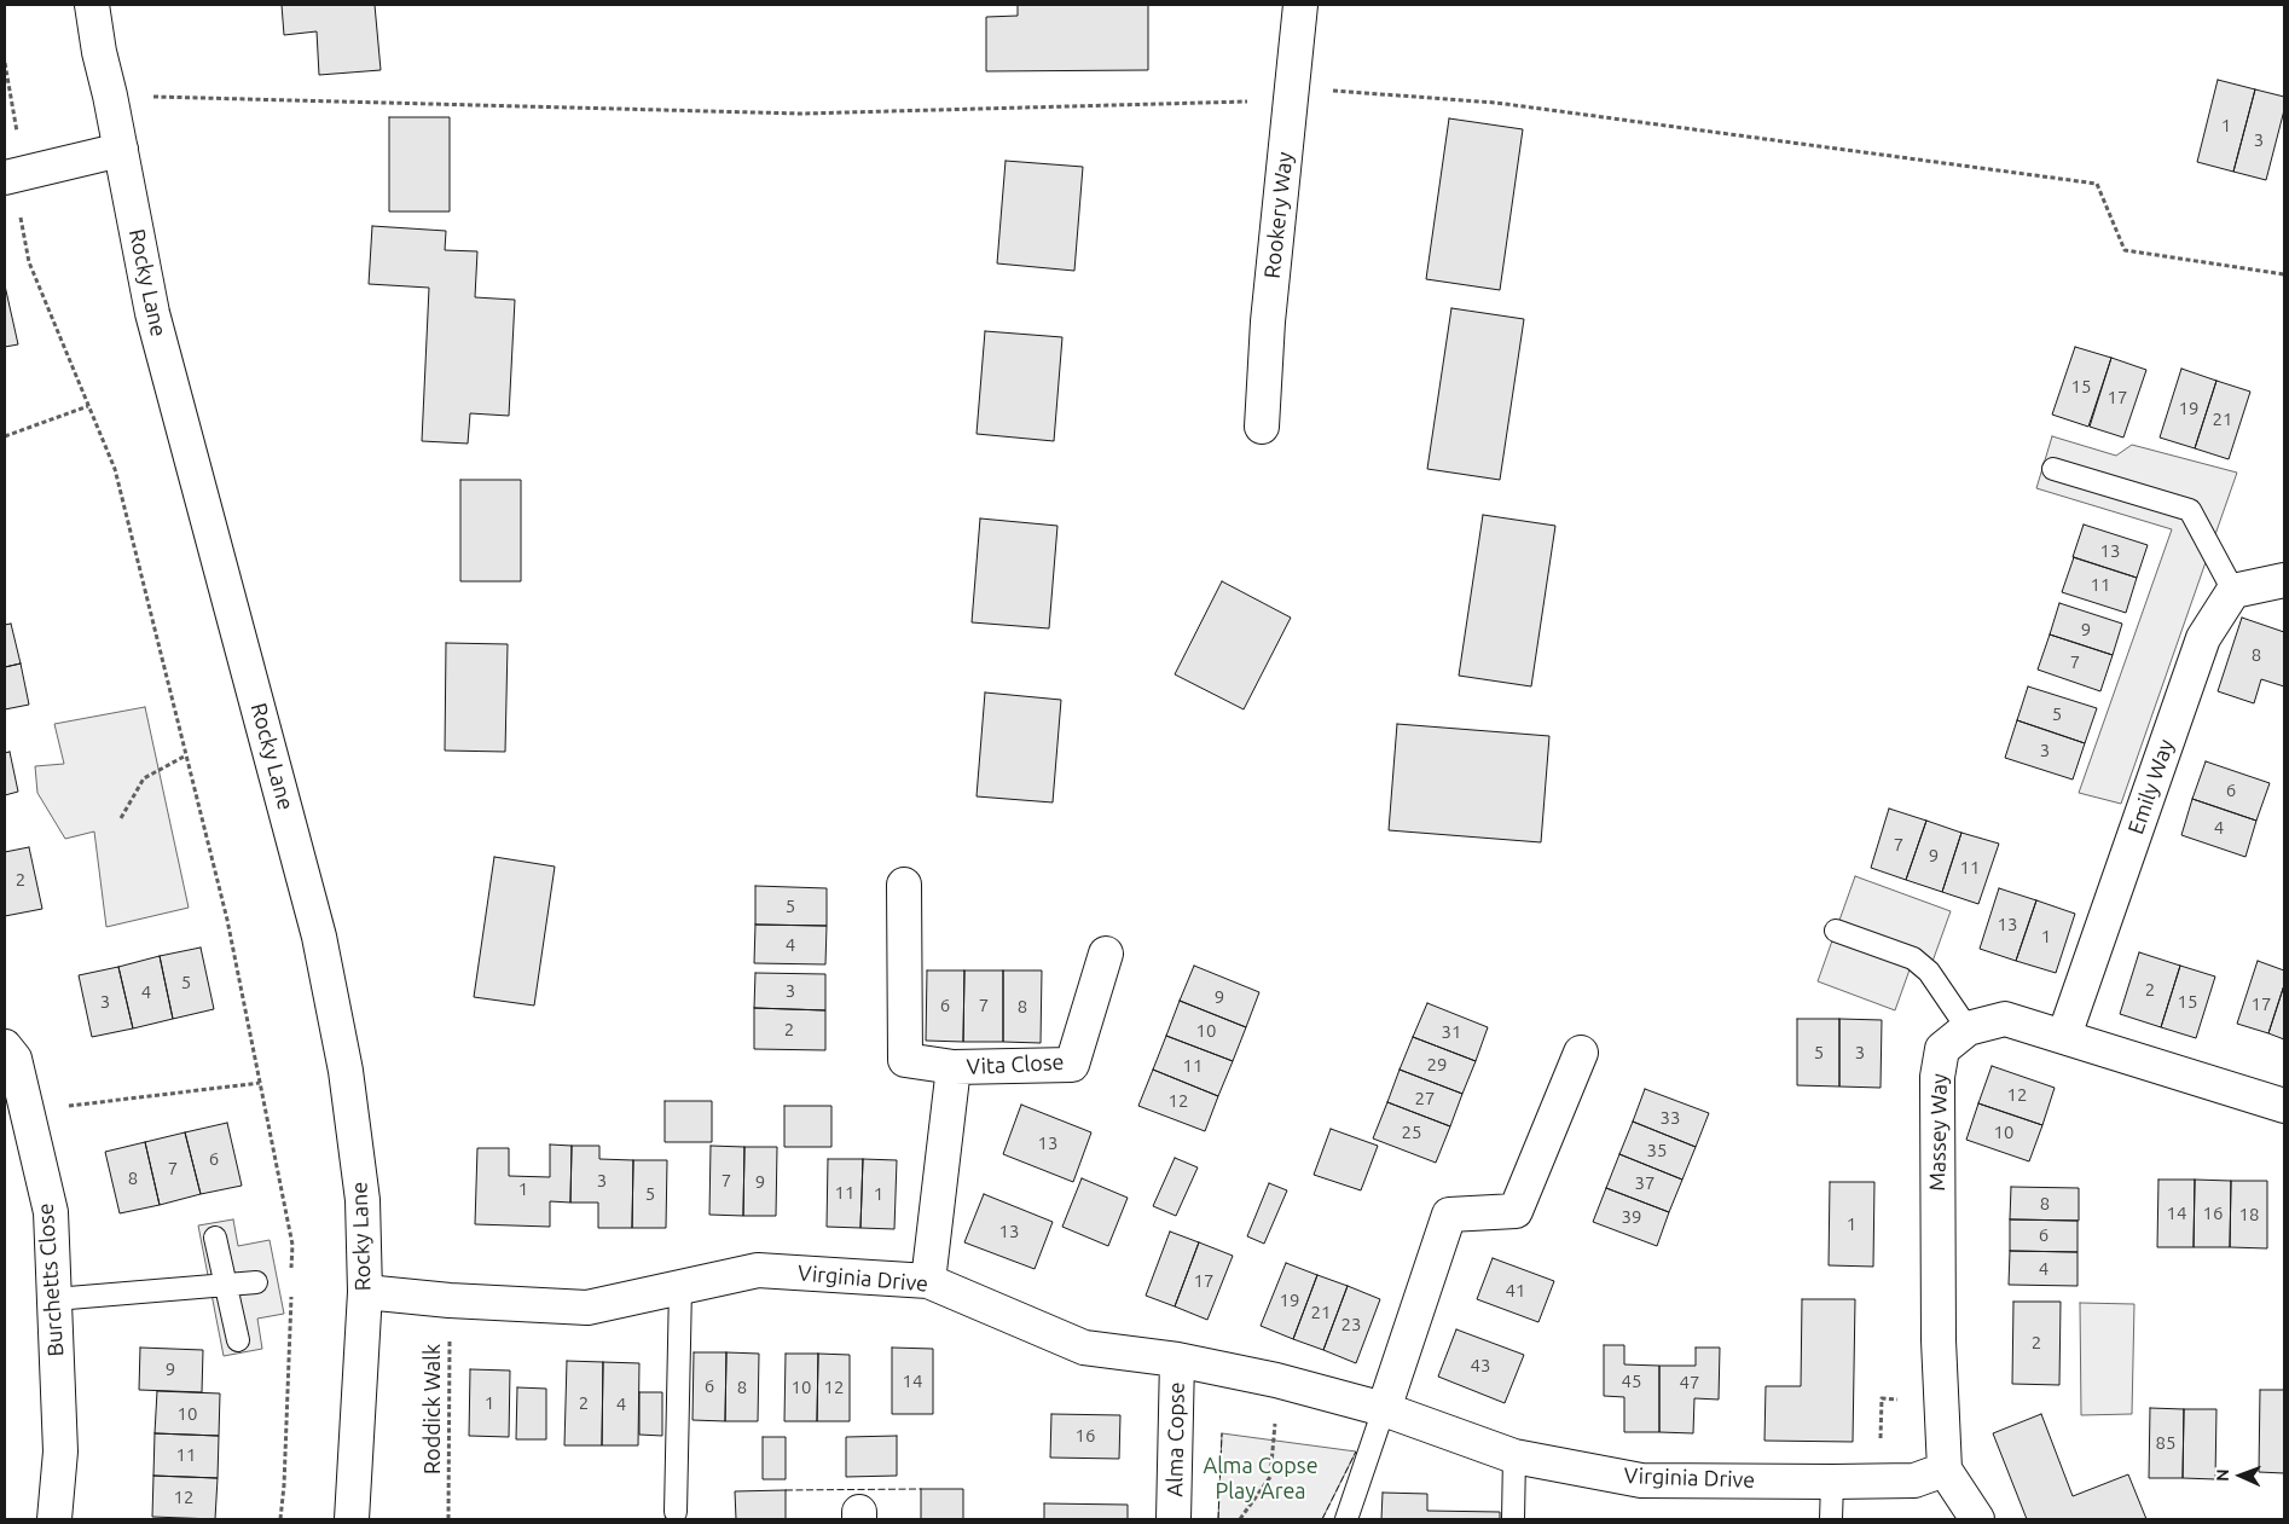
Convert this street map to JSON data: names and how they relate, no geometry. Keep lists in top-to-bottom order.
{
  "streets": {
    "main road": [
      "Rookery Way",
      "Rocky Lane",
      "Emily Way",
      "Vita Close",
      "Massey Way",
      "Virginia Drive",
      "Burchetts Close",
      "Alma Copse"
    ],
    "path": ["Roddick Walk"]
  },
  "crossings": [
    ["Rocky Lane", "Virginia Drive"],
    ["Emily Way", "Massey Way"],
    ["Vita Close", "Virginia Drive"],
    ["Massey Way", "Virginia Drive"],
    ["Virginia Drive", "Roddick Walk"],
    ["Virginia Drive", "Alma Copse"]
  ],
  "parks": ["Alma Copse Play Area"],
  "house_numbers": [
    "1",
    "3",
    "15",
    "17",
    "19",
    "21",
    "13",
    "11",
    "9",
    "8",
    "7",
    "5",
    "3",
    "6",
    "4",
    "7",
    "9",
    "11",
    "2",
    "5",
    "13",
    "1",
    "4",
    "5",
    "2",
    "3",
    "4",
    "9",
    "3",
    "15",
    "17",
    "6",
    "7",
    "8",
    "2",
    "10",
    "31",
    "5",
    "3",
    "29",
    "11",
    "12",
    "27",
    "12",
    "33",
    "25",
    "10",
    "13",
    "35",
    "6",
    "7",
    "8",
    "3",
    "7",
    "9",
    "37",
    "1",
    "11",
    "5",
    "1",
    "8",
    "14",
    "16",
    "18",
    "39",
    "1",
    "13",
    "6",
    "4",
    "17",
    "41",
    "19",
    "21",
    "23",
    "2",
    "43",
    "9",
    "14",
    "45",
    "47",
    "6",
    "8",
    "10",
    "12",
    "1",
    "2",
    "4",
    "10",
    "16",
    "85",
    "11",
    "12"
  ],
  "north": "left"
}
